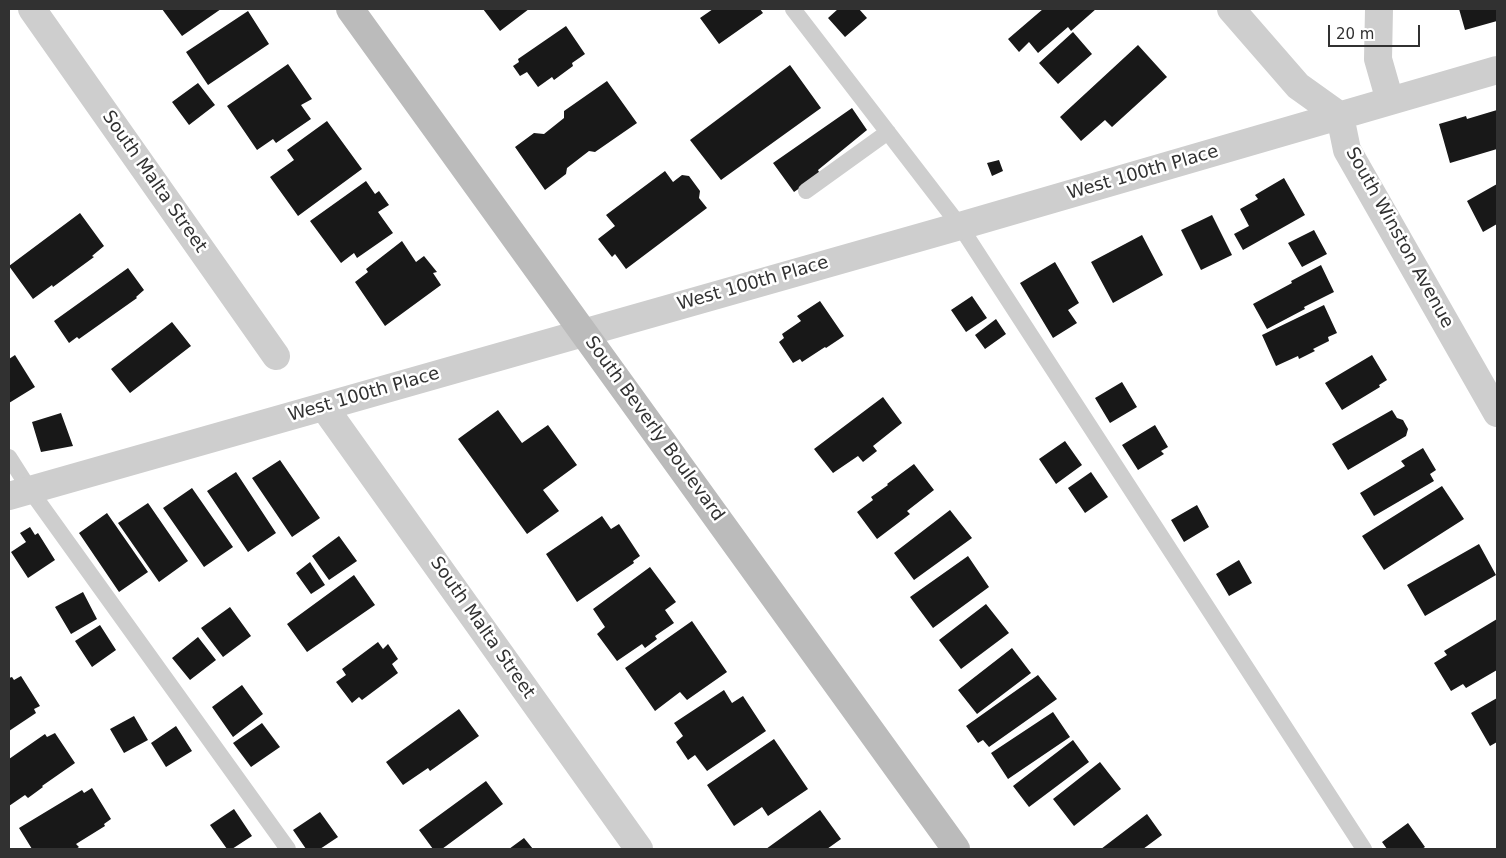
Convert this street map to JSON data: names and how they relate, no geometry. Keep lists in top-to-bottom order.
{
  "streets": {
    "main road": ["South Beverly Boulevard"],
    "street": ["West 100th Place", "South Malta Street", "South Winston Avenue"]
  },
  "crossings": [
    ["West 100th Place", "South Malta Street"],
    ["West 100th Place", "South Winston Avenue"],
    ["West 100th Place", "South Beverly Boulevard"]
  ],
  "scale_bar": "20 m"
}
